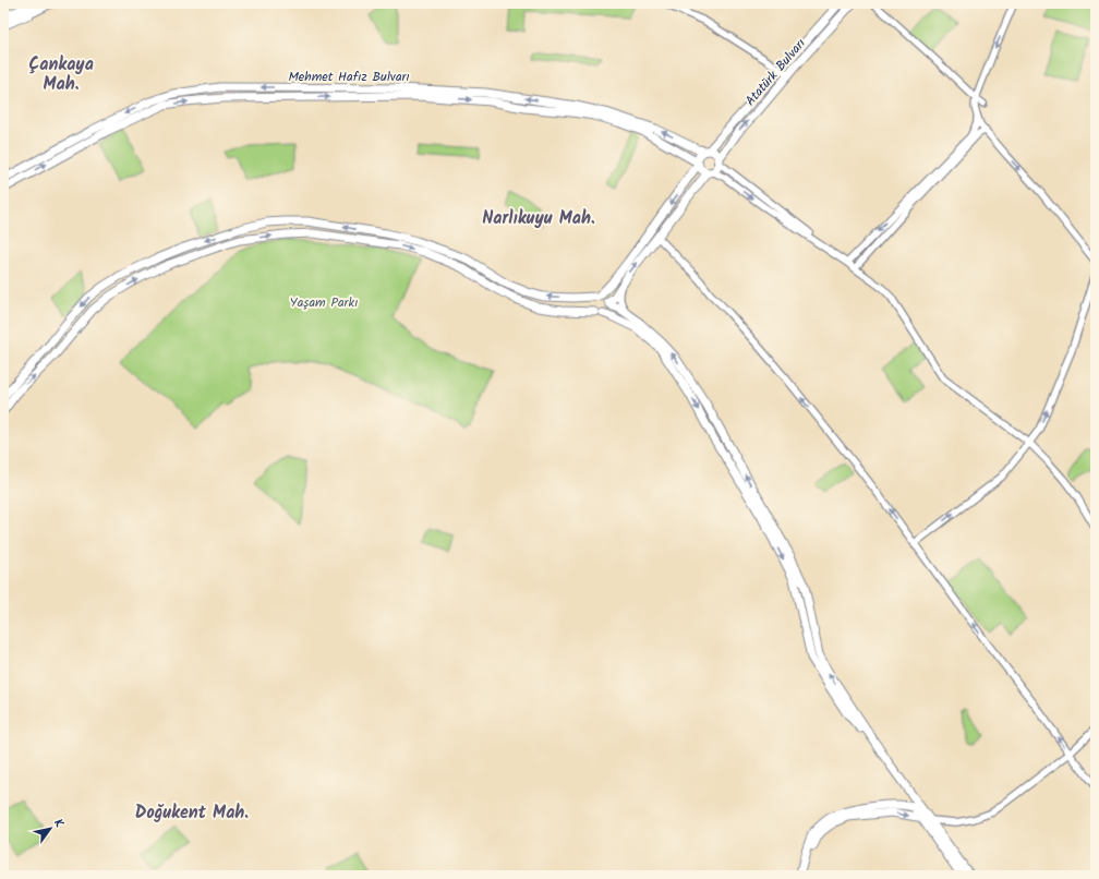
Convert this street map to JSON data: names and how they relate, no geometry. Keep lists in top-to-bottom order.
{
  "streets": {
    "main road": ["Atatürk Bulvarı", "Mehmet Hafız Bulvarı"]
  },
  "crossings": [
    ["Atatürk Bulvarı", "Mehmet Hafız Bulvarı"]
  ],
  "districts": ["Çankaya Mah.", "Narlıkuyu Mah.", "Doğukent Mah."],
  "parks": ["Yaşam Parkı"],
  "north": "top right"
}
